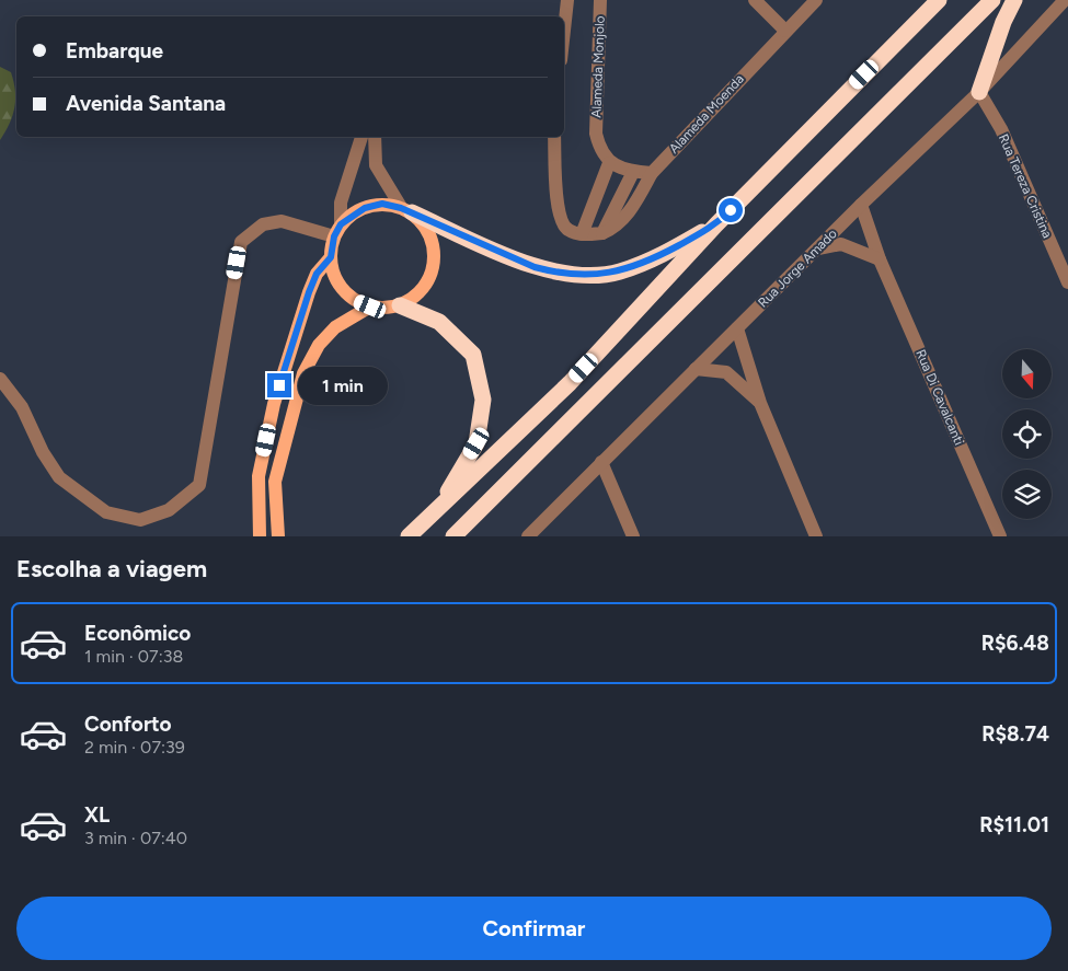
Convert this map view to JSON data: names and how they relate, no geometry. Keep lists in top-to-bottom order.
{
  "streets": {
    "street": [
      "Alameda Monjolo",
      "Alameda Moenda",
      "Rua Tereza Cristina",
      "Rua Jorge Amado",
      "Rua Di Cavalcanti"
    ]
  },
  "crossings": [
    ["Rua Tereza Cristina", "Rua Jorge Amado"],
    ["Rua Jorge Amado", "Rua Di Cavalcanti"]
  ],
  "north": "bottom",
  "page": {
    "banner": ["Embarque", "Avenida Santana"],
    "bubble": "1 min",
    "heading": "Escolha a viagem",
    "list": [
      {
        "name": "Econômico",
        "note": "1 min · 07:38",
        "value": "R$6.48"
      },
      {
        "name": "Conforto",
        "note": "2 min · 07:39",
        "value": "R$8.74"
      },
      {
        "name": "XL",
        "note": "3 min · 07:40",
        "value": "R$11.01"
      }
    ],
    "buttons": "Confirmar"
  }
}
